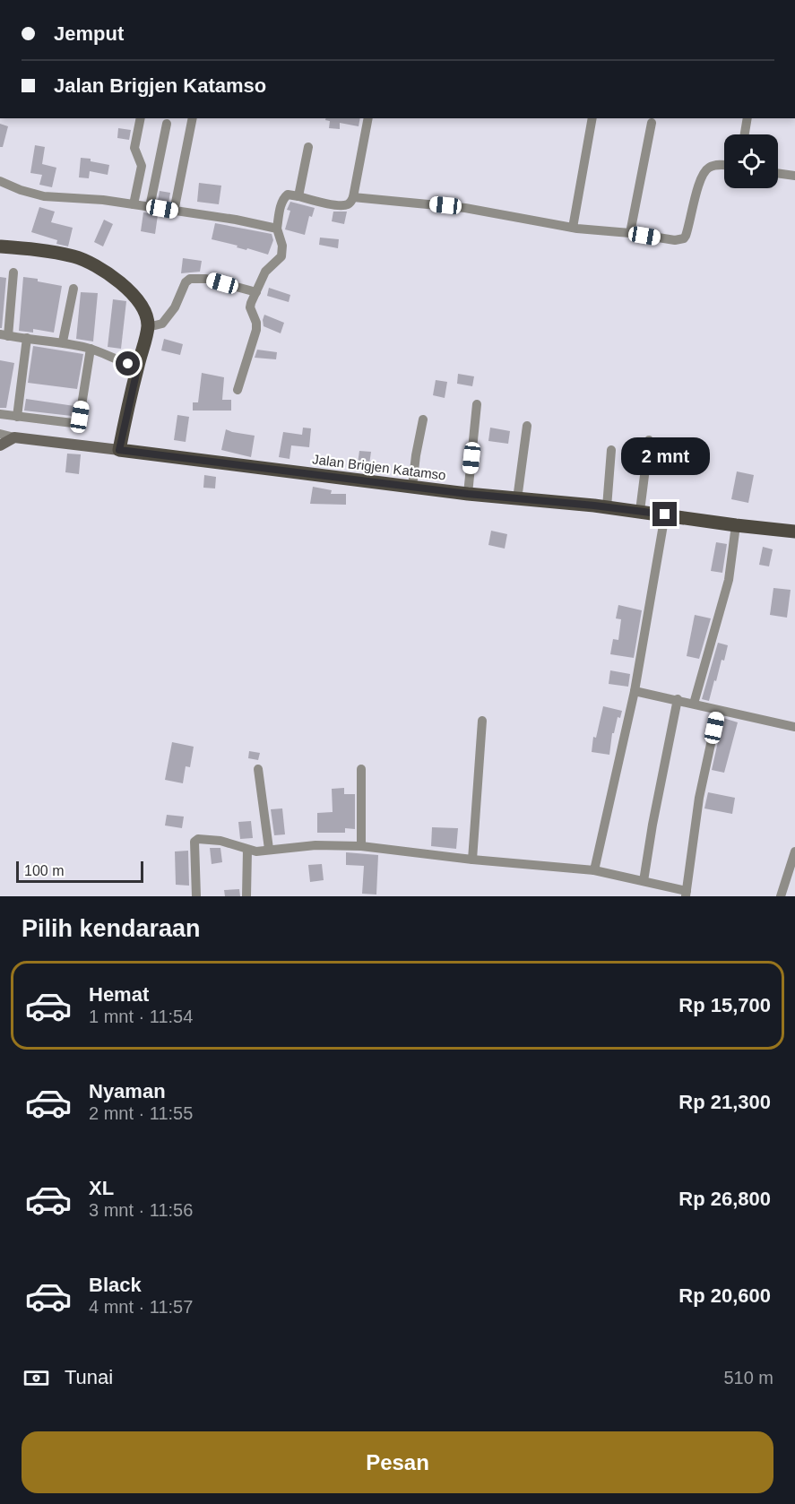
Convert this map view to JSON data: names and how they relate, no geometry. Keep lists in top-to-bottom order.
{
  "streets": {
    "main road": ["Jalan Brigjen Katamso"]
  },
  "scale_bar": "100 m",
  "page": {
    "banner": ["Jemput", "Jalan Brigjen Katamso"],
    "bubble": "2 mnt",
    "scale": "100 m",
    "heading": "Pilih kendaraan",
    "list": [
      {
        "name": "Hemat",
        "note": "1 mnt · 11:54",
        "value": "Rp 15,700"
      },
      {
        "name": "Nyaman",
        "note": "2 mnt · 11:55",
        "value": "Rp 21,300"
      },
      {
        "name": "XL",
        "note": "3 mnt · 11:56",
        "value": "Rp 26,800"
      },
      {
        "name": "Black",
        "note": "4 mnt · 11:57",
        "value": "Rp 20,600"
      }
    ],
    "pay": ["Tunai", "510 m"],
    "buttons": "Pesan"
  }
}
